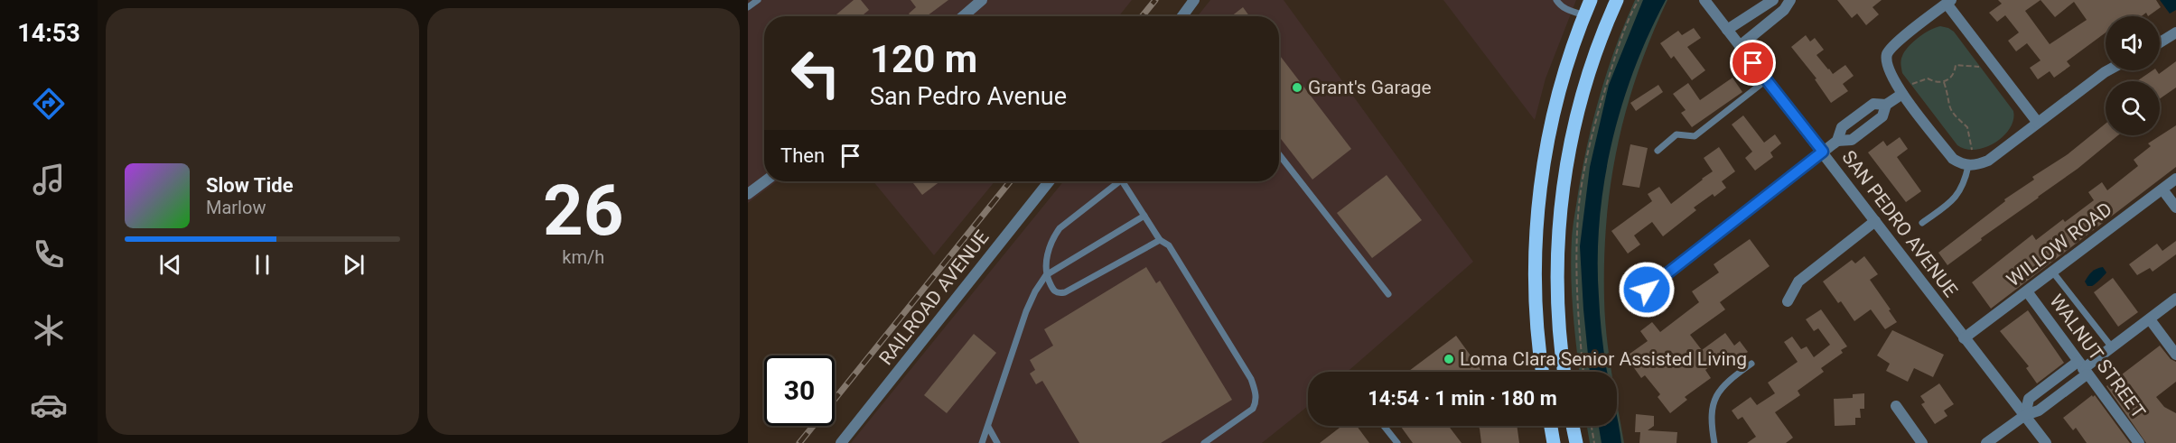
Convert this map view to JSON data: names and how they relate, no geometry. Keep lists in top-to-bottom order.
{
  "streets": {
    "street": [
      "SAN PEDRO AVENUE",
      "WILLOW ROAD",
      "RAILROAD AVENUE",
      "WALNUT STREET"
    ]
  },
  "crossings": [
    ["SAN PEDRO AVENUE", "WILLOW ROAD"],
    ["WILLOW ROAD", "WALNUT STREET"]
  ],
  "places": ["Grant's Garage", "Loma Clara Senior Assisted Living"],
  "page": {
    "tabs": "14:53",
    "tile": ["26", "km/h"],
    "turn": ["120 m", "San Pedro Avenue"],
    "then": "Then",
    "song": ["Slow Tide", "Marlow"],
    "limit": "30",
    "trip": "14:54 · 1 min · 180 m"
  }
}
